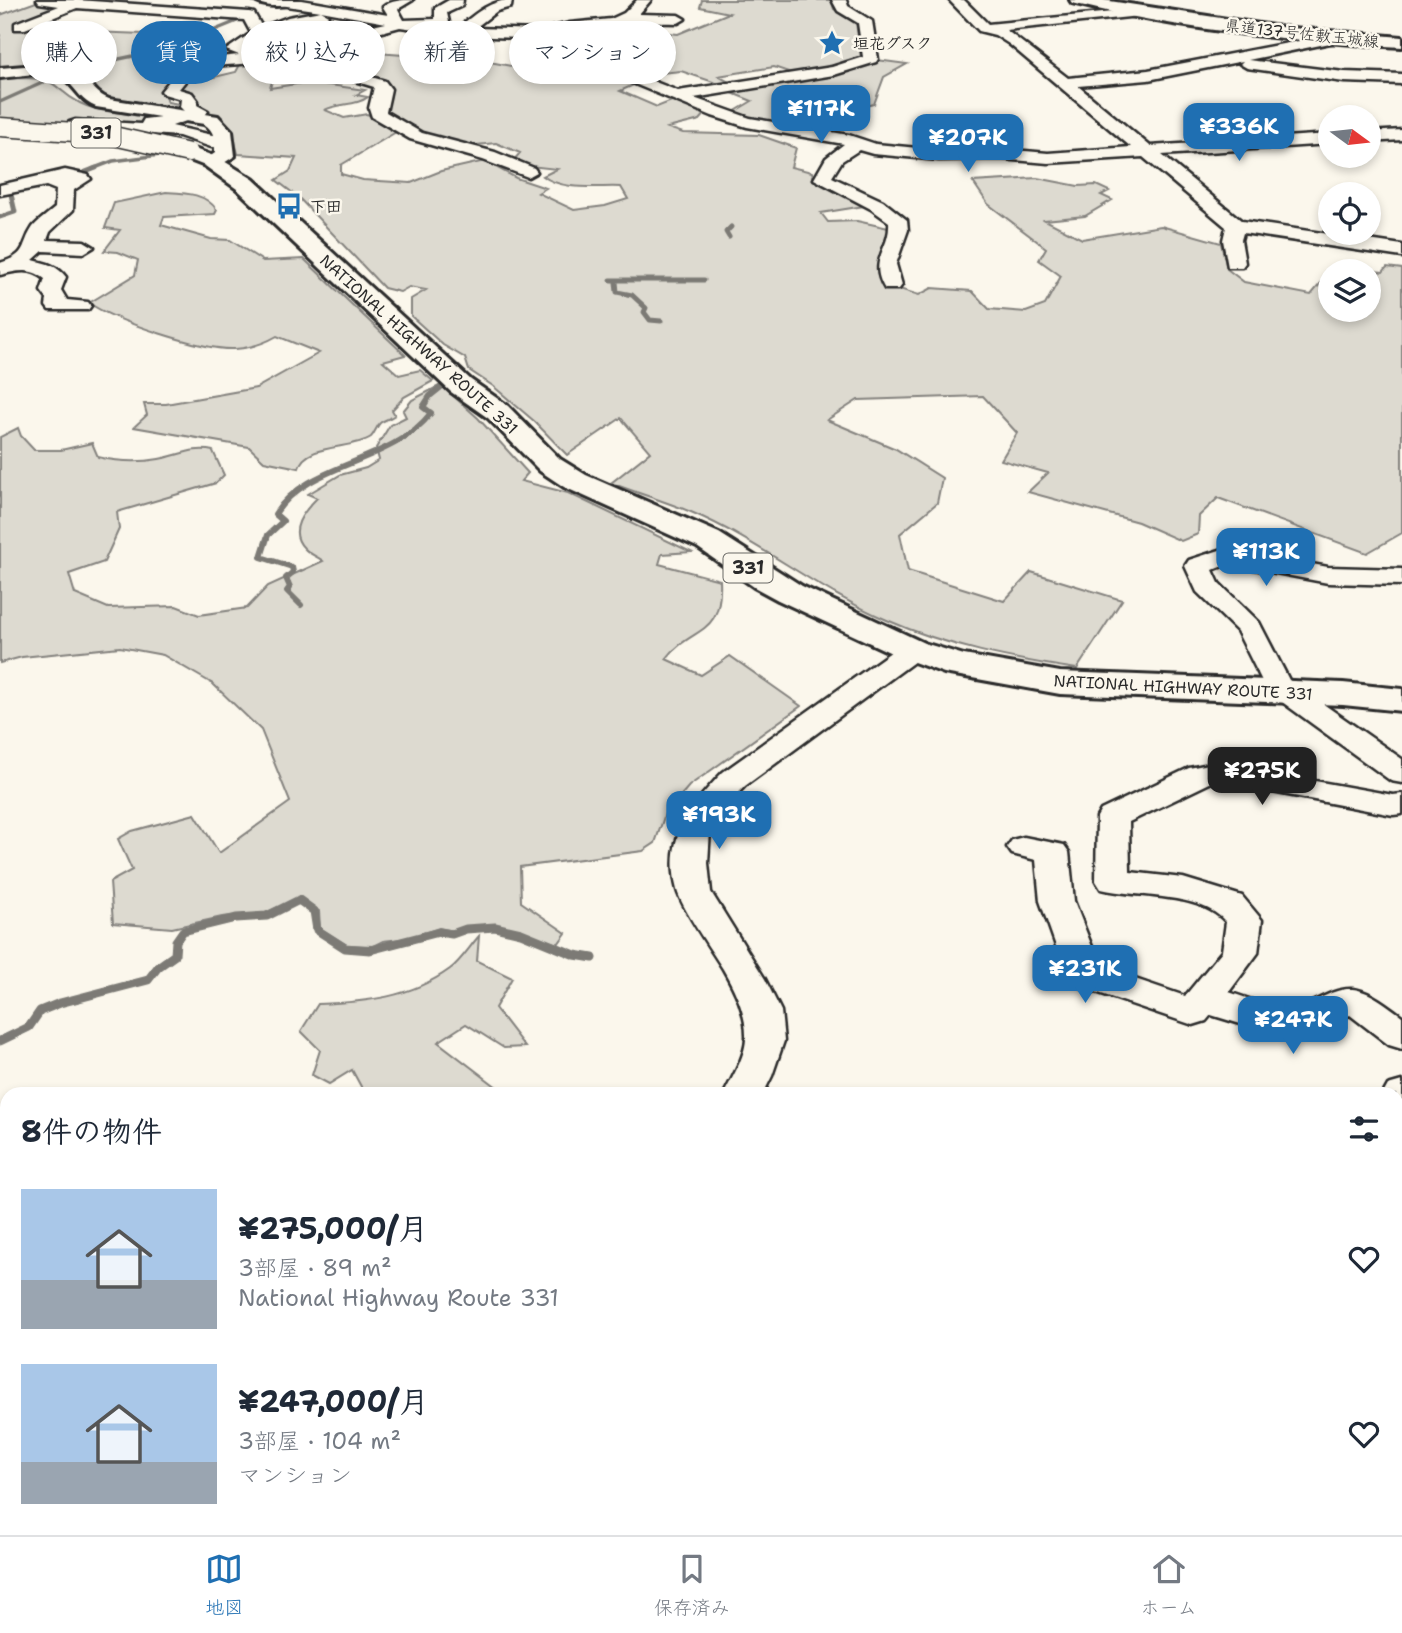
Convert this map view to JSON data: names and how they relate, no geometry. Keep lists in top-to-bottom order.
{
  "streets": {
    "main road": ["県道137号佐敷玉城線", "331", "NATIONAL HIGHWAY ROUTE 331"]
  },
  "places": {
    "place": ["垣花グスク"],
    "bus stop": ["下田"]
  },
  "north": "right",
  "page": {
    "chip": [
      "購入",
      "賃貸",
      "絞り込み",
      "新着",
      "マンション"
    ],
    "price": [
      "¥117K",
      "¥336K",
      "¥207K",
      "¥113K",
      "¥275K",
      "¥193K",
      "¥231K",
      "¥247K"
    ],
    "heading": "8件の物件",
    "list": [
      {
        "name": "¥275,000/月",
        "note": "3部屋 · 89 m² · National Highway Route 331"
      },
      {
        "name": "¥247,000/月",
        "note": "3部屋 · 104 m² · マンション"
      }
    ],
    "tabs": ["地図", "保存済み", "ホーム"]
  }
}
